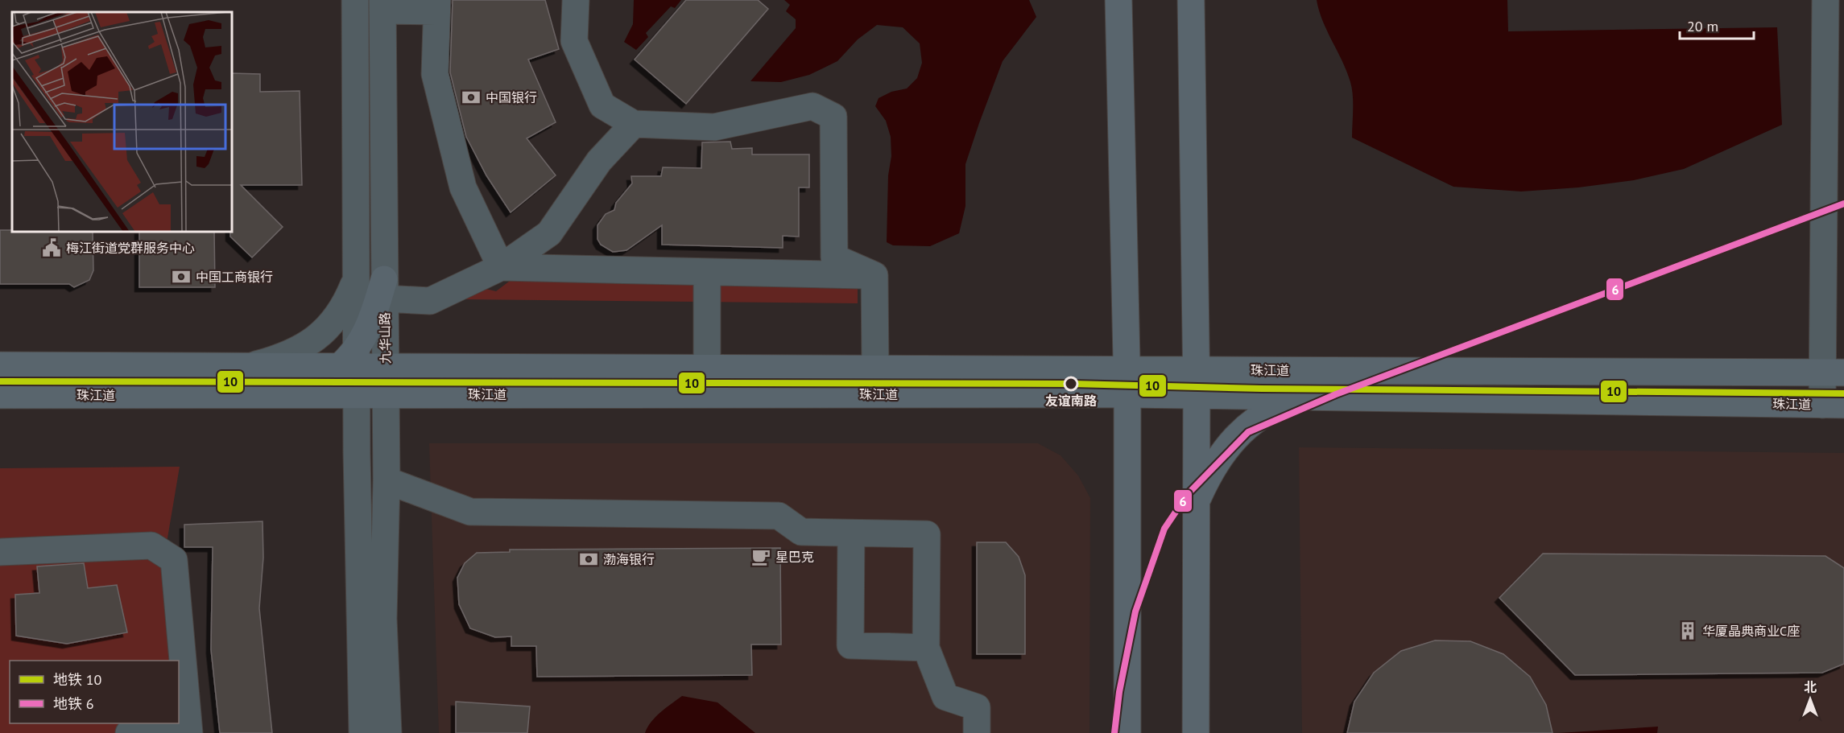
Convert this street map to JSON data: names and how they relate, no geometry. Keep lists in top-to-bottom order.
{
  "streets": {
    "main road": ["珠江道"],
    "street": ["九华山路"]
  },
  "crossings": [
    ["九华山路", "珠江道"]
  ],
  "places": {
    "bank": ["中国银行", "中国工商银行", "渤海银行"],
    "public building": ["梅江街道党群服务中心"],
    "other": ["友谊南路"],
    "cafe": ["星巴克"],
    "building": ["华厦晶典商业C座"]
  },
  "lines": ["metro line 6", "metro line 10"],
  "legend": ["地铁 10", "地铁 6"],
  "scale_bar": "20 m",
  "north": "top"
}
